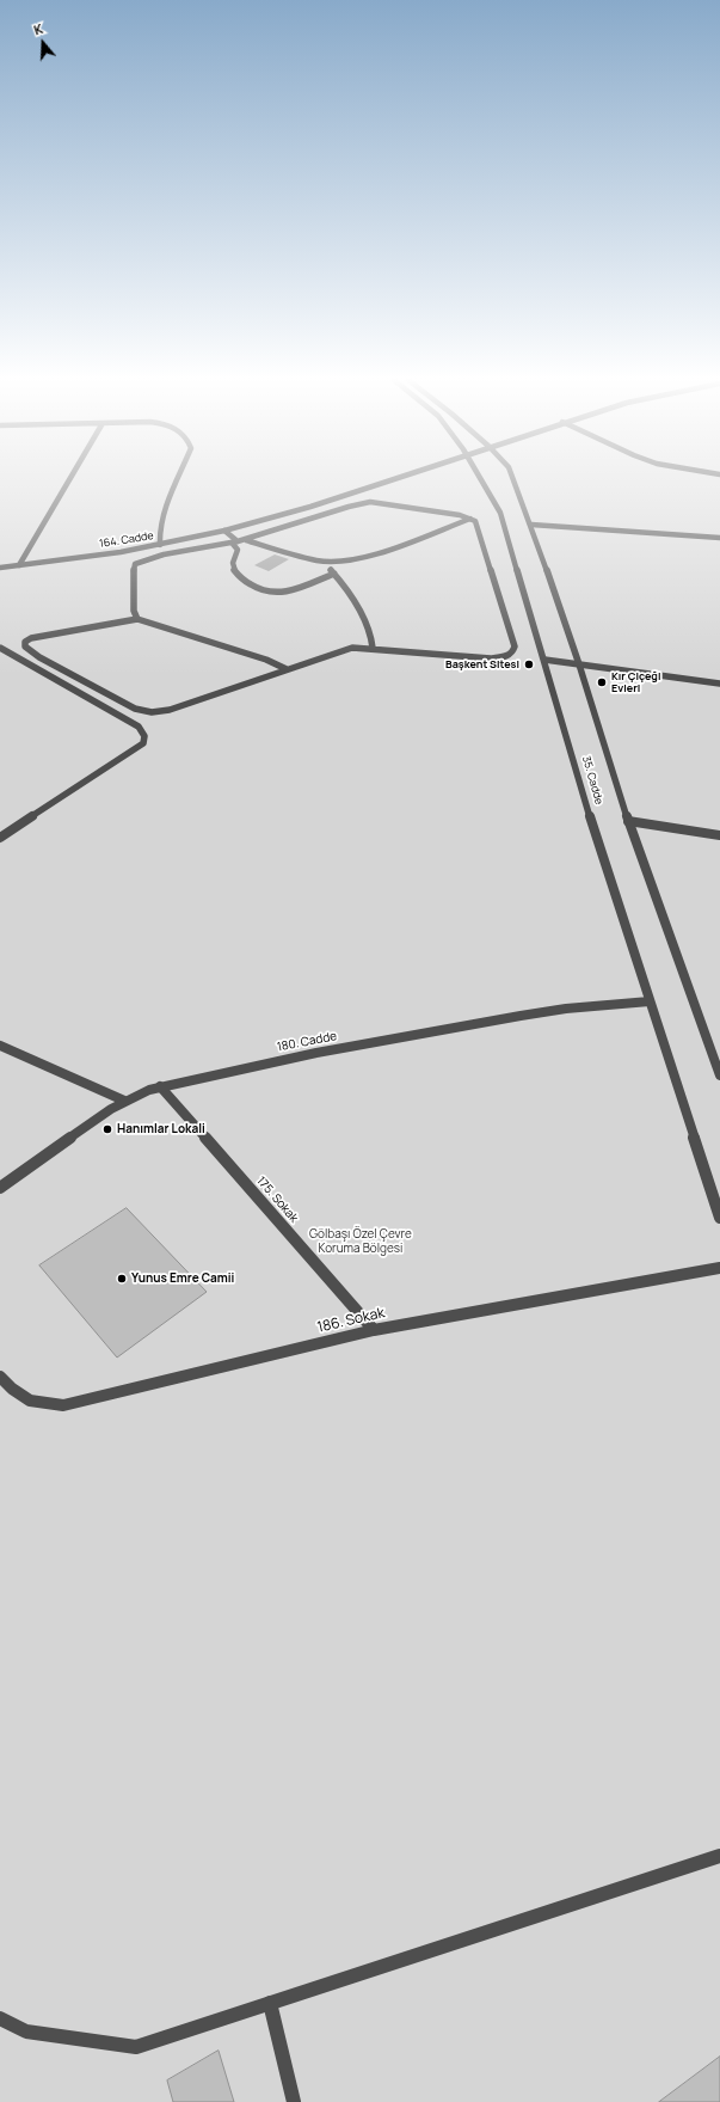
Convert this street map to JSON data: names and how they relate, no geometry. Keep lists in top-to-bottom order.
{
  "streets": {
    "street": [
      "164. Cadde",
      "35. Cadde",
      "180. Cadde",
      "175. Sokak",
      "186. Sokak"
    ]
  },
  "crossings": [
    ["35. Cadde", "180. Cadde"],
    ["180. Cadde", "175. Sokak"],
    ["175. Sokak", "186. Sokak"]
  ],
  "parks": ["Gölbaşı Özel Çevre Koruma Bölgesi"],
  "places": [
    "Başkent Sitesi",
    "Kır Çiçeği Evleri",
    "Hanımlar Lokali",
    "Yunus Emre Camii"
  ],
  "north": "top"
}
